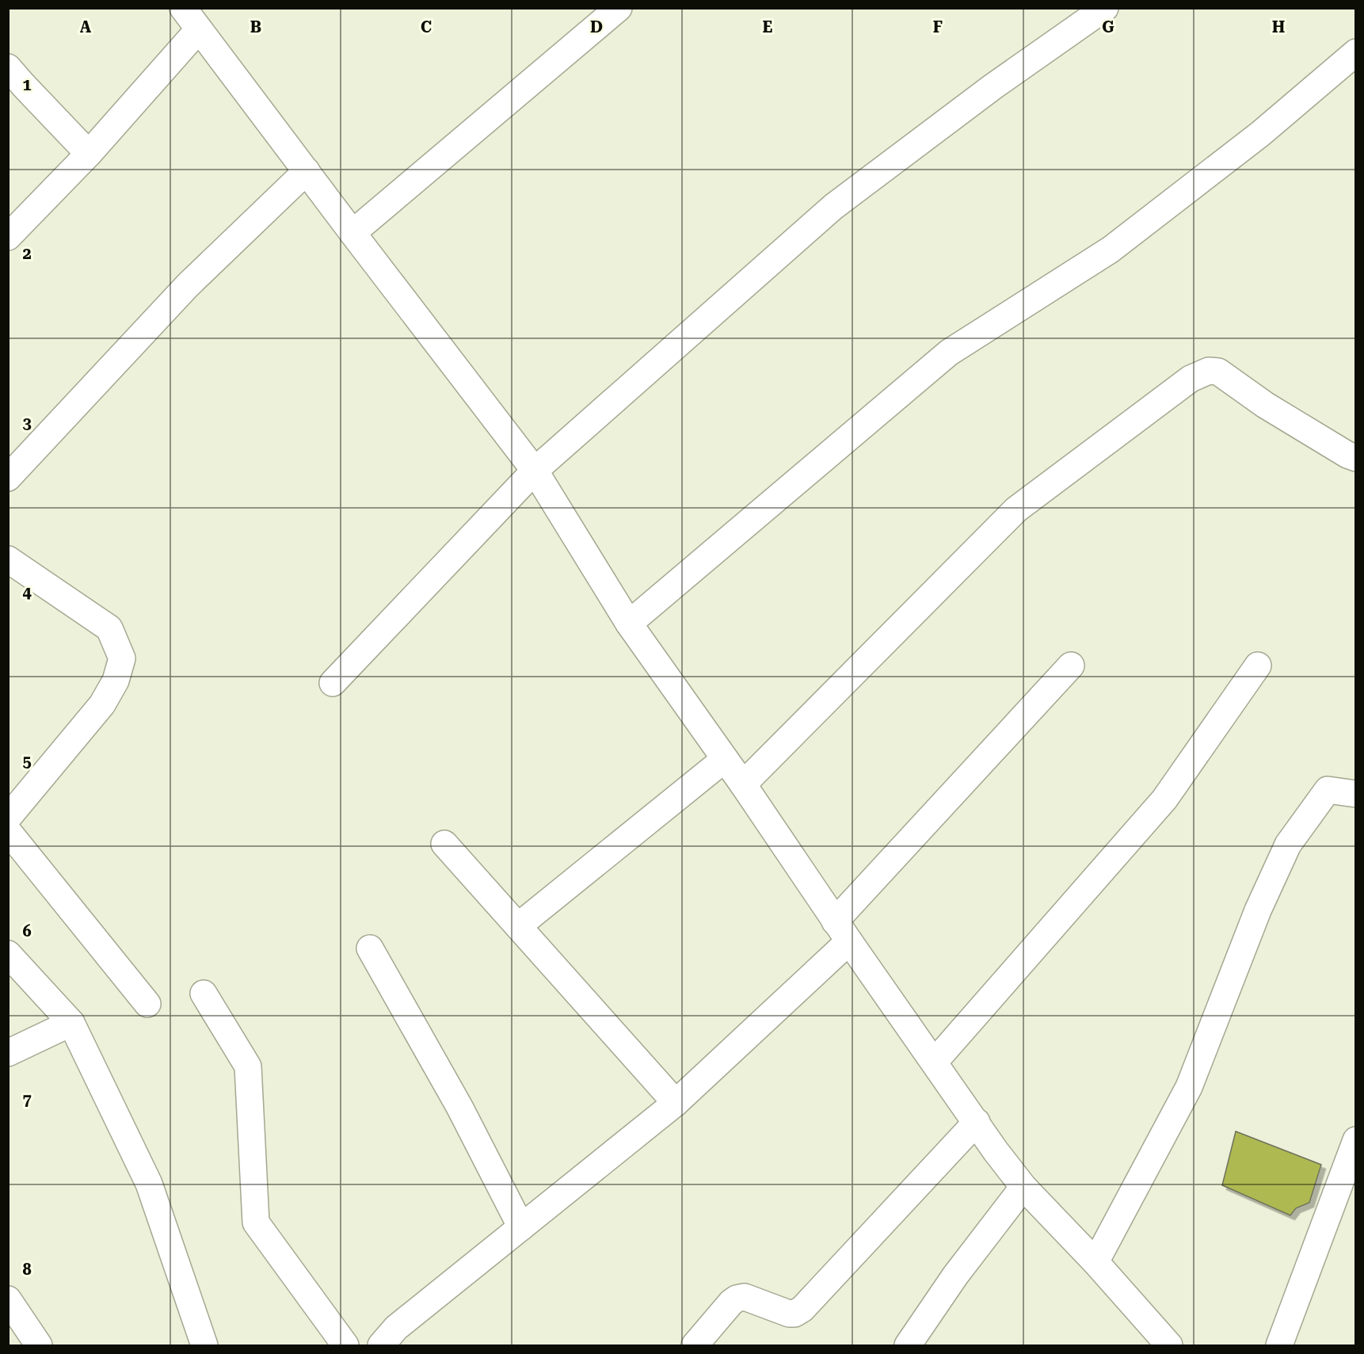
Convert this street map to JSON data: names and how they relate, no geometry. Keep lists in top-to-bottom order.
{
  "grid": {
    "columns": [
      "A",
      "B",
      "C",
      "D",
      "E",
      "F",
      "G",
      "H"
    ],
    "rows": [
      "1",
      "2",
      "3",
      "4",
      "5",
      "6",
      "7",
      "8"
    ]
  }
}
